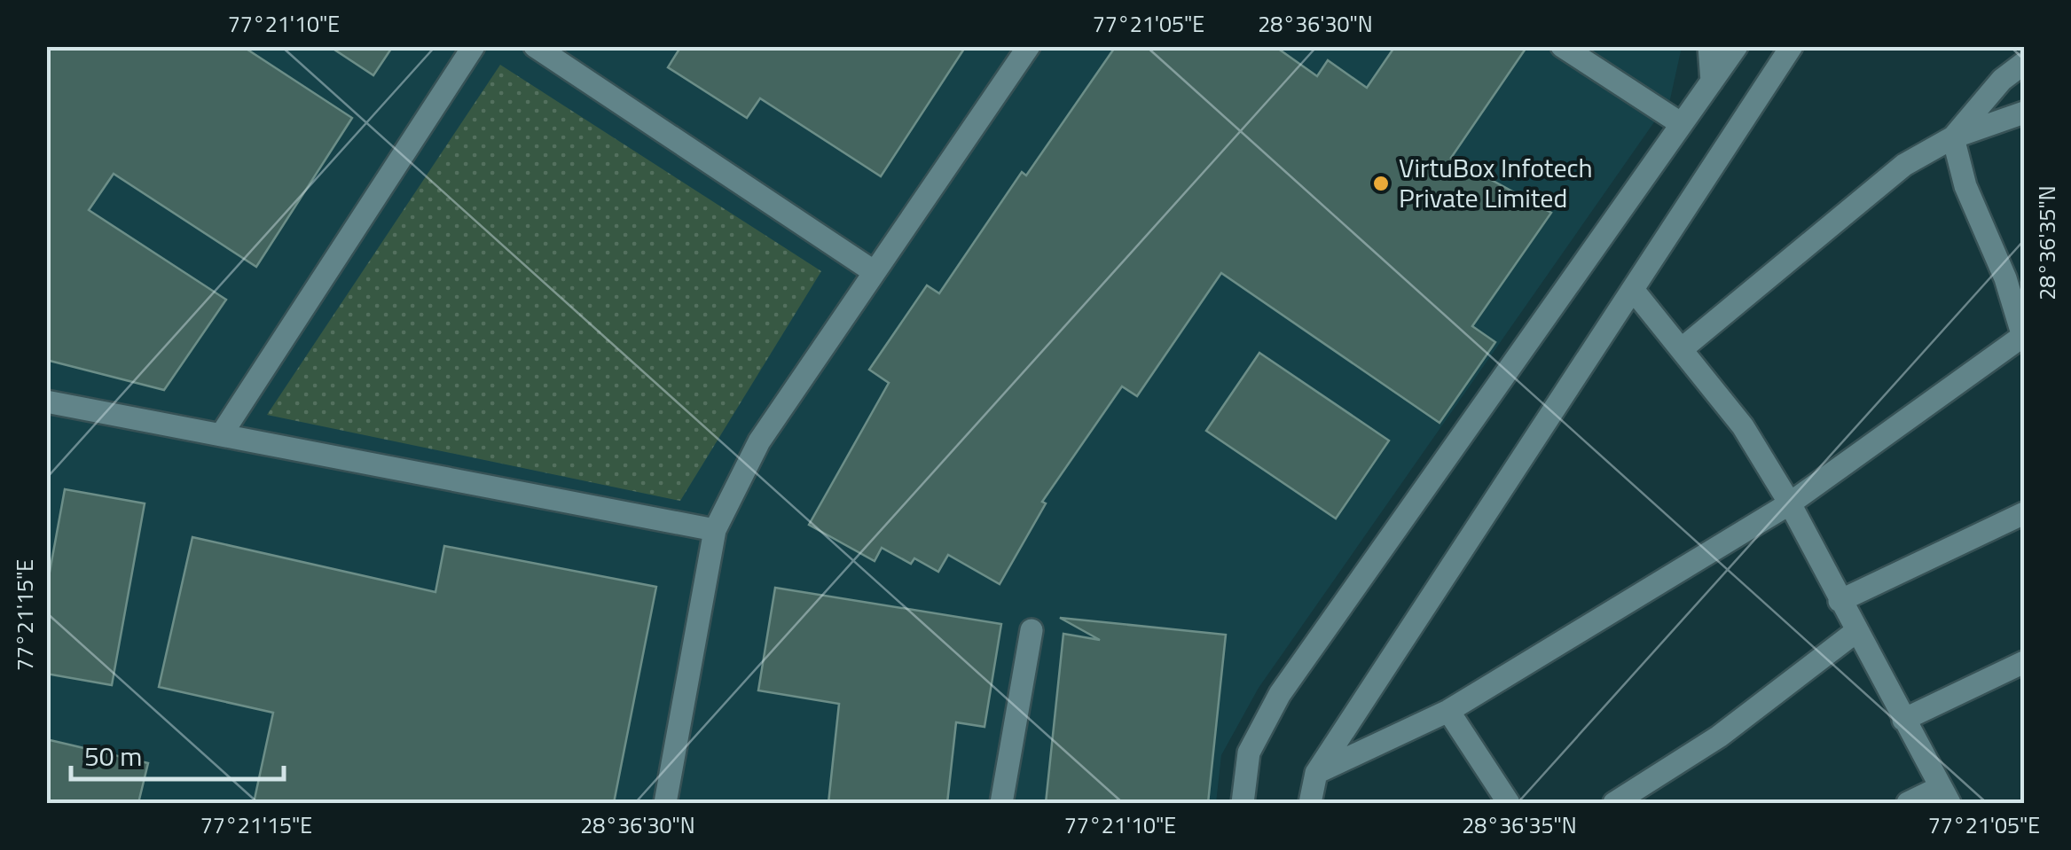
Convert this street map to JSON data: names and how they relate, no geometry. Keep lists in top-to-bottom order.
{
  "places": ["VirtuBox Infotech Private Limited"],
  "scale_bar": "50 m",
  "coordinates": [
    "77°21'10\"E",
    "77°21'05\"E",
    "28°36'30\"N",
    "28°36'35\"N",
    "77°21'15\"E"
  ]
}
